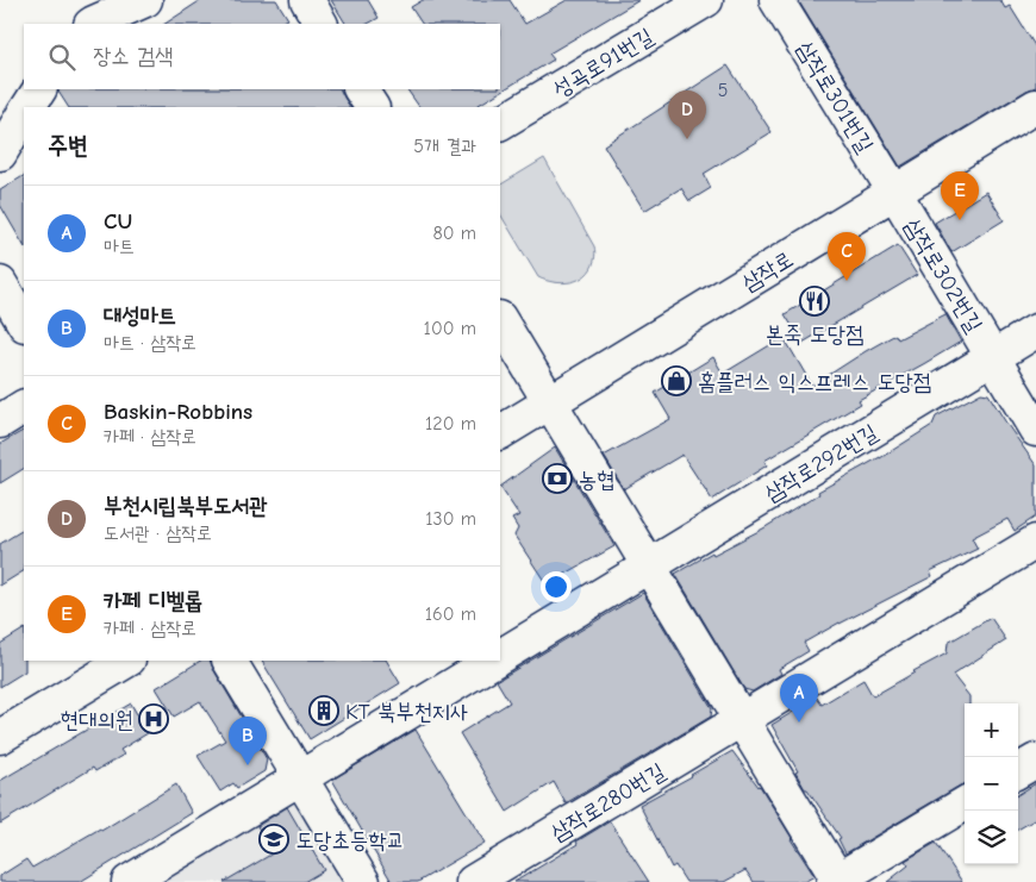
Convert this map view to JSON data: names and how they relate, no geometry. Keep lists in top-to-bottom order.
{
  "streets": {
    "street": [
      "성곡로91번길",
      "삼작로301번길",
      "삼작로",
      "삼작로302번길",
      "삼작로292번길",
      "삼작로280번길"
    ]
  },
  "crossings": [
    ["삼작로301번길", "삼작로"],
    ["삼작로301번길", "삼작로302번길"],
    ["삼작로", "삼작로302번길"],
    ["삼작로302번길", "삼작로292번길"]
  ],
  "places": {
    "restaurant": ["본죽 도당점"],
    "shop": ["홈플러스 익스프레스 도당점"],
    "bank": ["농협"],
    "building": ["KT 북부천지사"],
    "hospital": ["현대의원"],
    "school or university": ["도당초등학교"]
  },
  "house_numbers": ["5"],
  "page": {
    "search": "장소 검색",
    "pins": [
      "D",
      "E",
      "C",
      "A",
      "B"
    ],
    "heading": ["주변", "5개 결과"],
    "list": [
      {
        "mark": "A",
        "name": "CU",
        "note": "마트",
        "value": "80 m"
      },
      {
        "mark": "B",
        "name": "대성마트",
        "note": "마트 · 삼작로",
        "value": "100 m"
      },
      {
        "mark": "C",
        "name": "Baskin-Robbins",
        "note": "카페 · 삼작로",
        "value": "120 m"
      },
      {
        "mark": "D",
        "name": "부천시립북부도서관",
        "note": "도서관 · 삼작로",
        "value": "130 m"
      },
      {
        "mark": "E",
        "name": "카페 디벨롭",
        "note": "카페 · 삼작로",
        "value": "160 m"
      }
    ],
    "map_buttons": ["+", "−"]
  }
}
